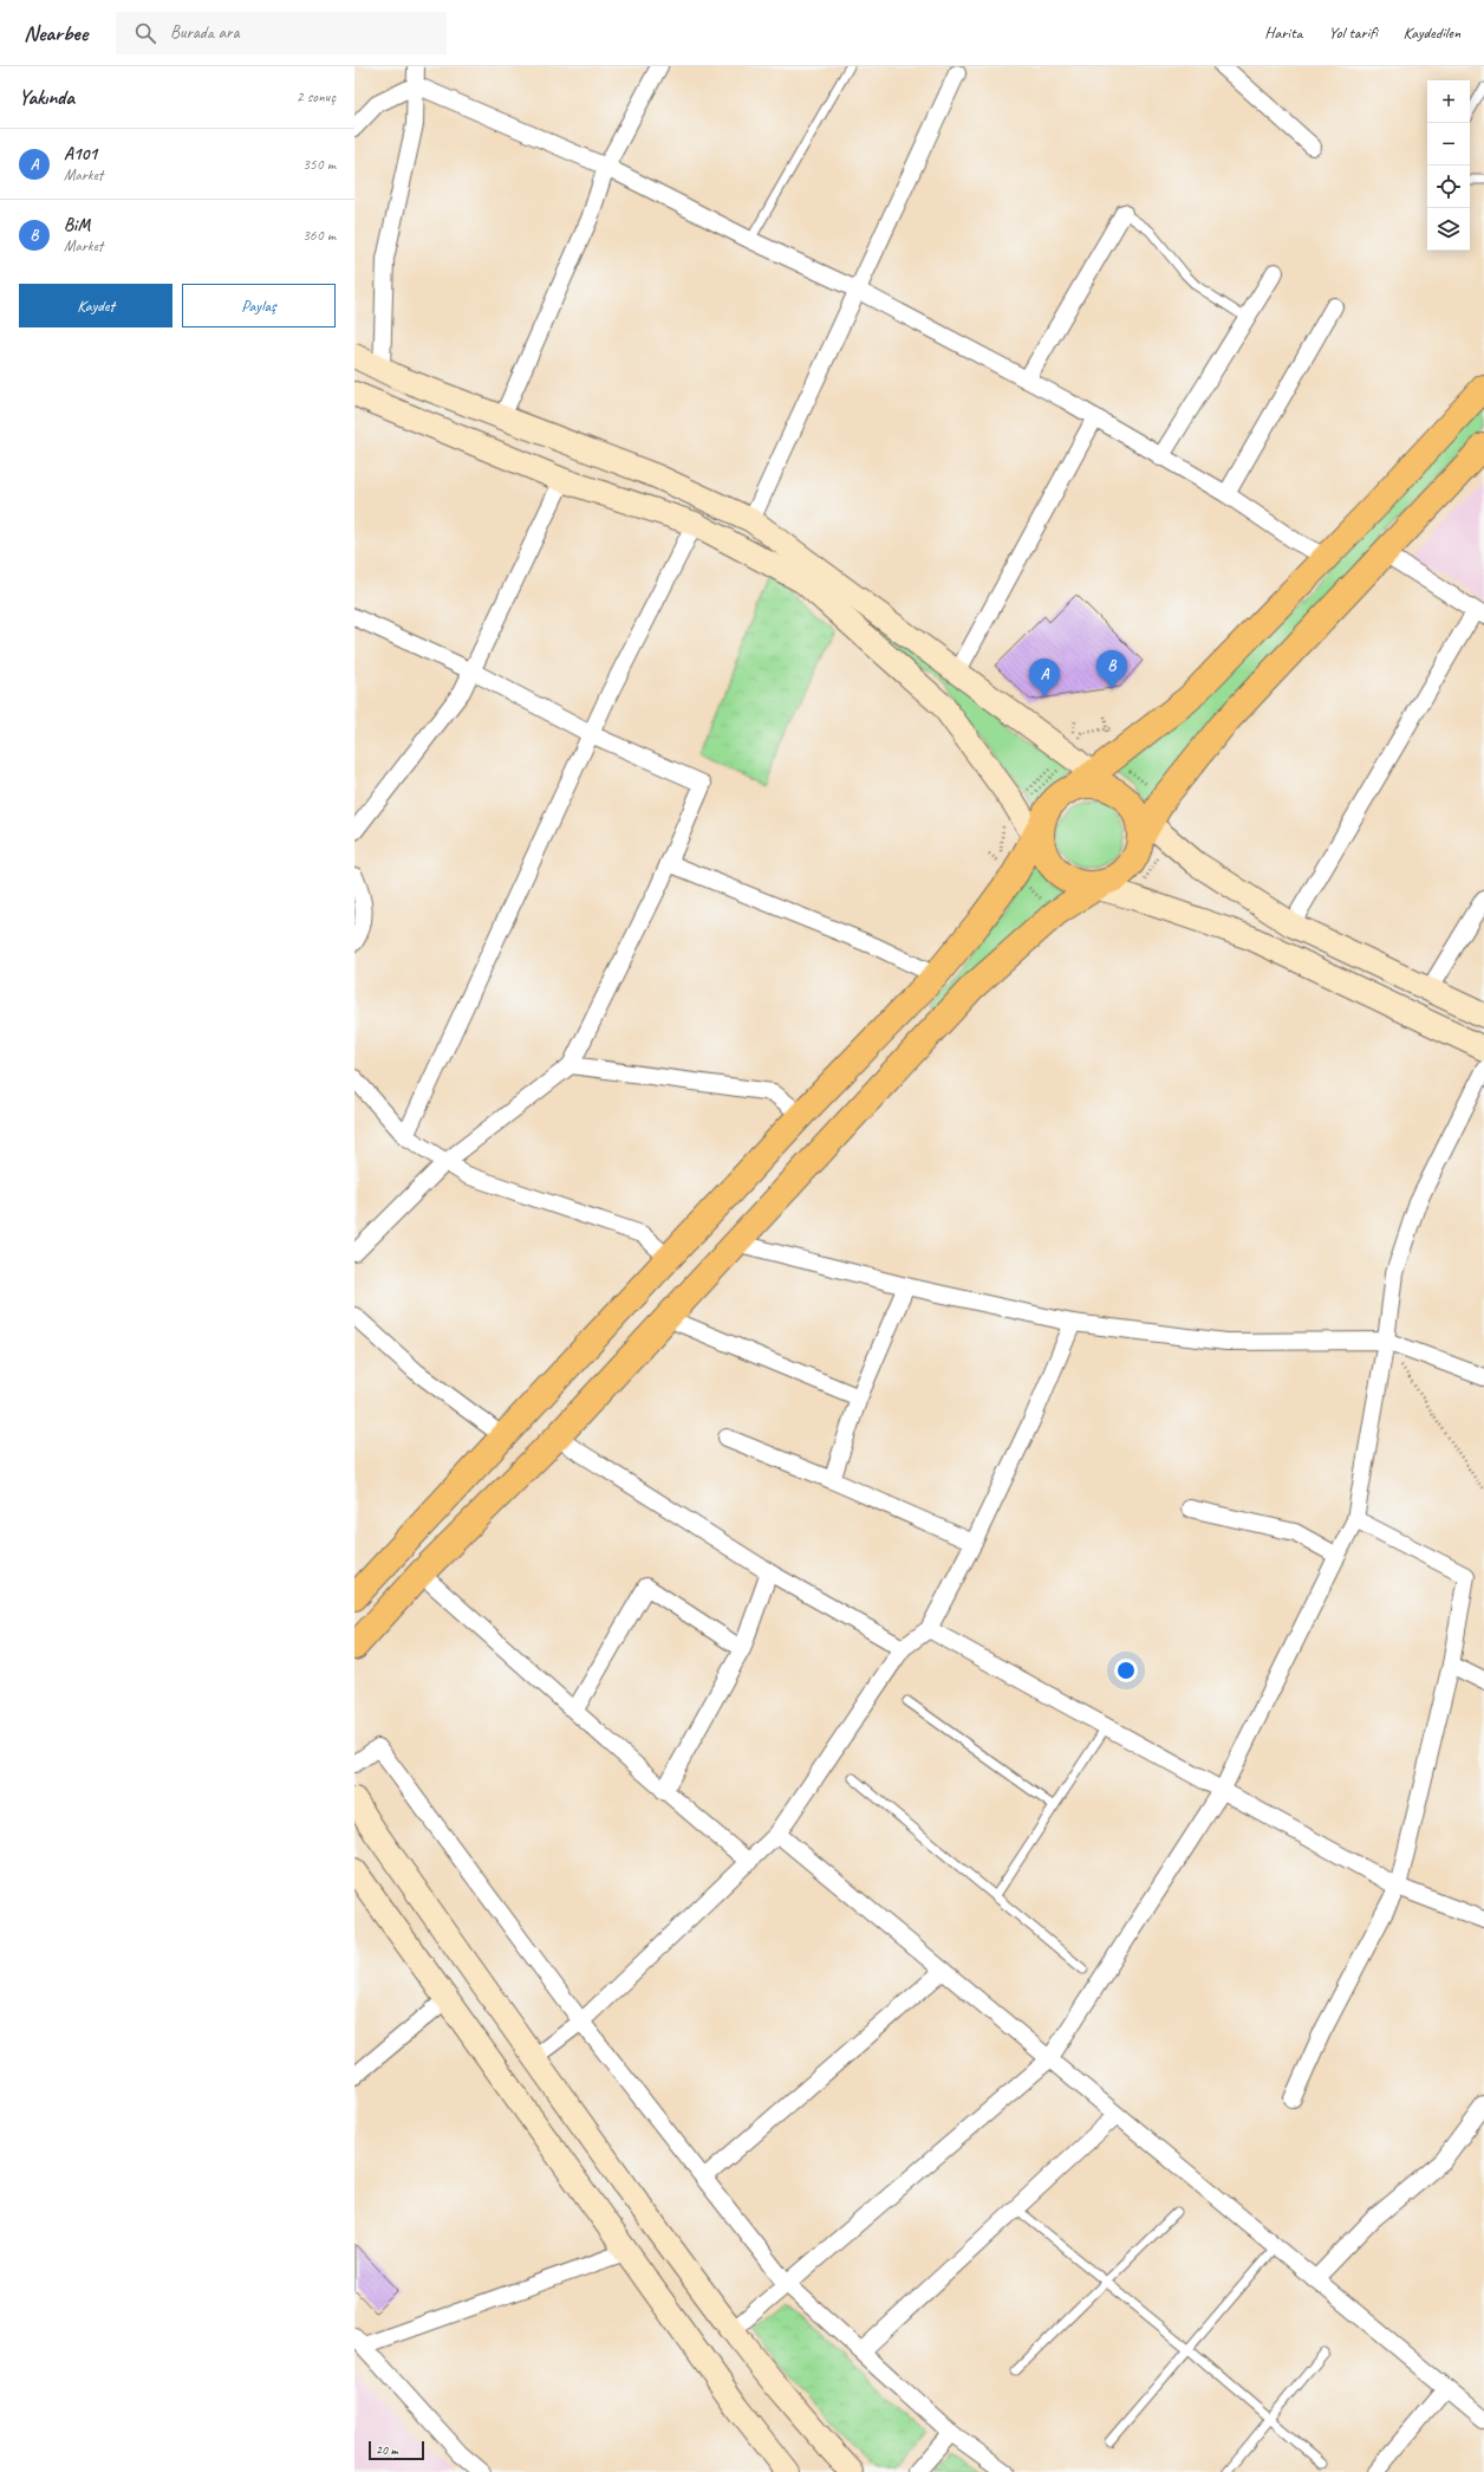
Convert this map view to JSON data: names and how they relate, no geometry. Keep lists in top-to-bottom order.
{
  "scale_bar": "20 m",
  "page": {
    "header": "Nearbee",
    "search": "Burada ara",
    "nav": ["Harita", "Yol tarifi", "Kaydedilen"],
    "heading": ["Yakında", "2 sonuç"],
    "map_buttons": ["+", "−"],
    "list": [
      {
        "mark": "A",
        "name": "A101",
        "note": "Market",
        "value": "350 m"
      },
      {
        "mark": "B",
        "name": "BiM",
        "note": "Market",
        "value": "360 m"
      }
    ],
    "buttons": ["Kaydet", "Paylaş"],
    "pins": ["B", "A"],
    "scale": "20 m"
  }
}
